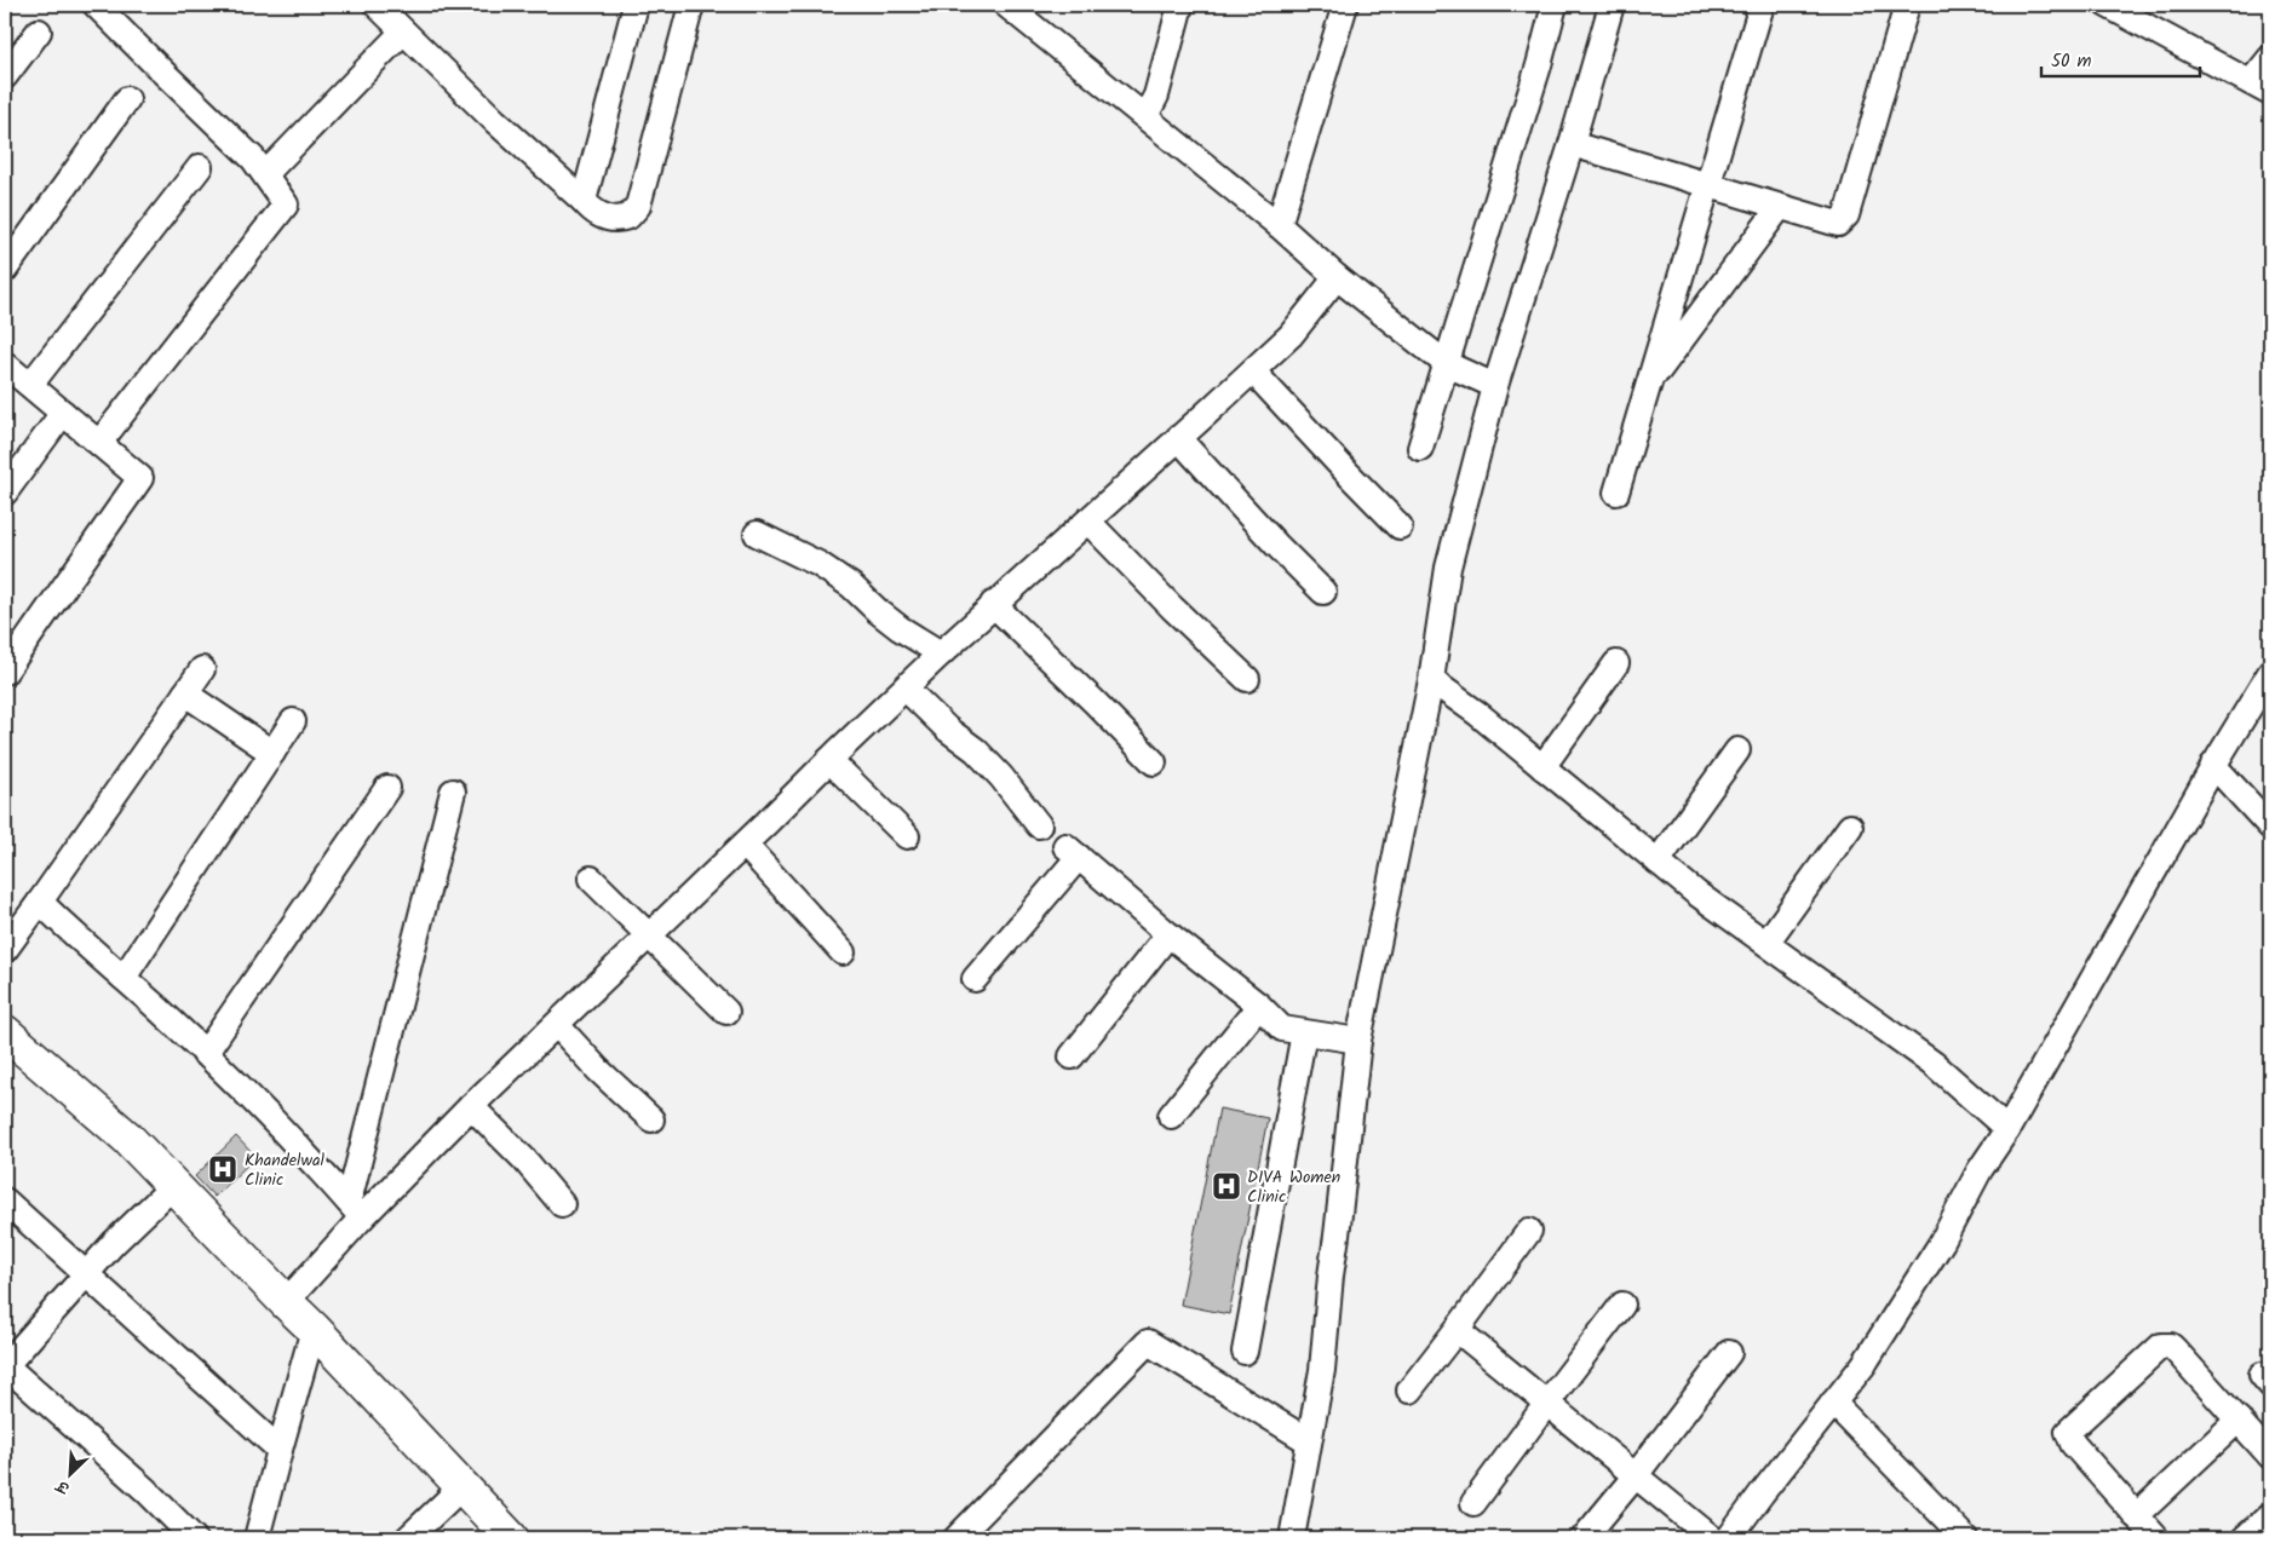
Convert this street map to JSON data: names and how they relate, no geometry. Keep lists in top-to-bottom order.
{
  "places": {
    "hospital": ["Khandelwal Clinic", "DIVA Women Clinic"]
  },
  "scale_bar": "50 m",
  "north": "bottom left"
}
